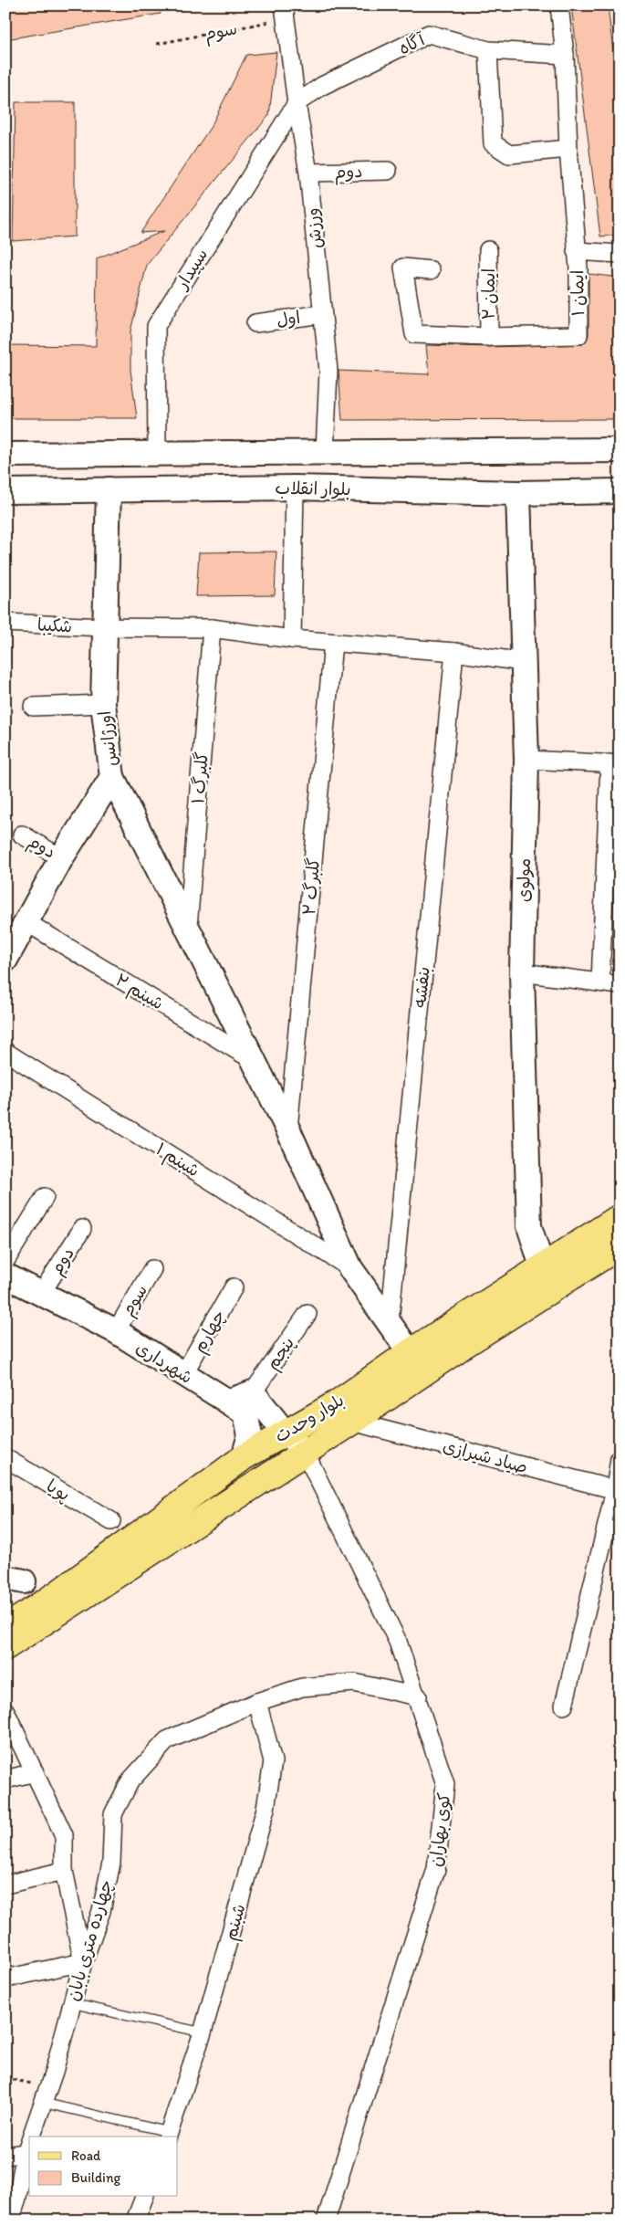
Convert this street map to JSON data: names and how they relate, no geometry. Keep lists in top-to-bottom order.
{
  "streets": {
    "main road": ["بلوار وحدت"],
    "street": [
      "سوم",
      "آگاه",
      "دوم",
      "ورزش",
      "سپیدار",
      "ایمان ۱",
      "ایمان ۲",
      "اول",
      "بلوار انقلاب",
      "شکیبا",
      "اورژانس",
      "گلبرگ ۱",
      "مولوی",
      "گلبرگ ۲",
      "بنفشه",
      "شبنم ۲",
      "شبنم ۱",
      "چهارم",
      "پنجم",
      "شهرداری",
      "صیاد شیرازی",
      "پویا",
      "کوی بهاران",
      "شبنم",
      "چهارده متری بابان"
    ]
  },
  "crossings": [
    ["سوم", "ورزش"],
    ["سوم", "شهرداری"],
    ["آگاه", "ورزش"],
    ["آگاه", "سپیدار"],
    ["آگاه", "ایمان ۱"],
    ["دوم", "ورزش"],
    ["دوم", "اورژانس"],
    ["دوم", "شهرداری"],
    ["ورزش", "سپیدار"],
    ["ورزش", "اول"],
    ["ورزش", "بلوار انقلاب"],
    ["سپیدار", "بلوار انقلاب"],
    ["ایمان ۱", "ایمان ۲"],
    ["بلوار انقلاب", "اورژانس"],
    ["بلوار انقلاب", "مولوی"],
    ["شکیبا", "اورژانس"],
    ["شکیبا", "گلبرگ ۱"],
    ["شکیبا", "مولوی"],
    ["شکیبا", "گلبرگ ۲"],
    ["شکیبا", "بنفشه"],
    ["اورژانس", "شبنم ۲"],
    ["مولوی", "بلوار وحدت"],
    ["چهارم", "شهرداری"],
    ["شهرداری", "بلوار وحدت"],
    ["بلوار وحدت", "صیاد شیرازی"],
    ["بلوار وحدت", "کوی بهاران"],
    ["کوی بهاران", "چهارده متری بابان"],
    ["شبنم", "چهارده متری بابان"]
  ],
  "legend": ["Road", "Building"]
}
